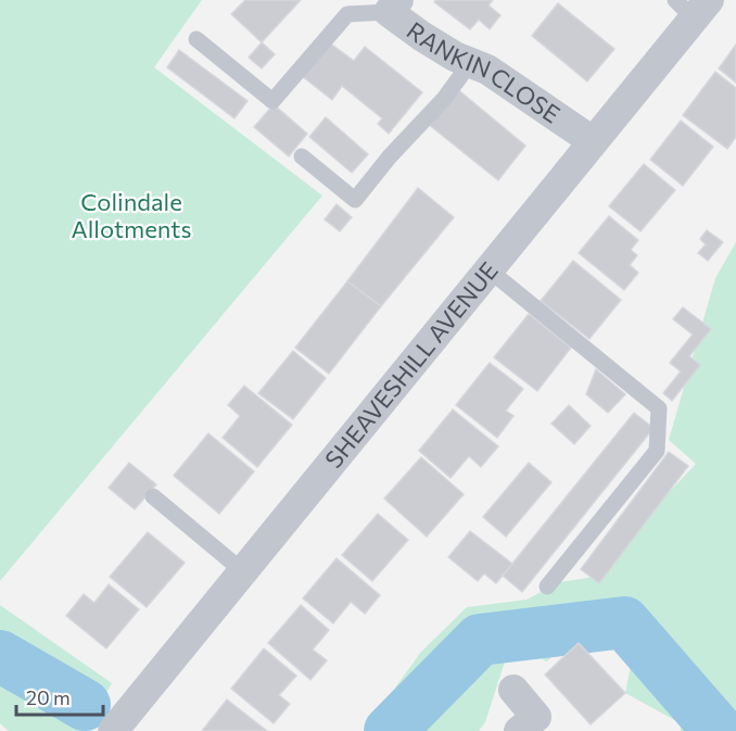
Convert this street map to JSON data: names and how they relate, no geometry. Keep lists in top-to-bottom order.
{
  "streets": {
    "street": ["RANKIN CLOSE", "SHEAVESHILL AVENUE"]
  },
  "crossings": [
    ["RANKIN CLOSE", "SHEAVESHILL AVENUE"]
  ],
  "parks": ["Colindale Allotments"],
  "scale_bar": "20 m"
}
